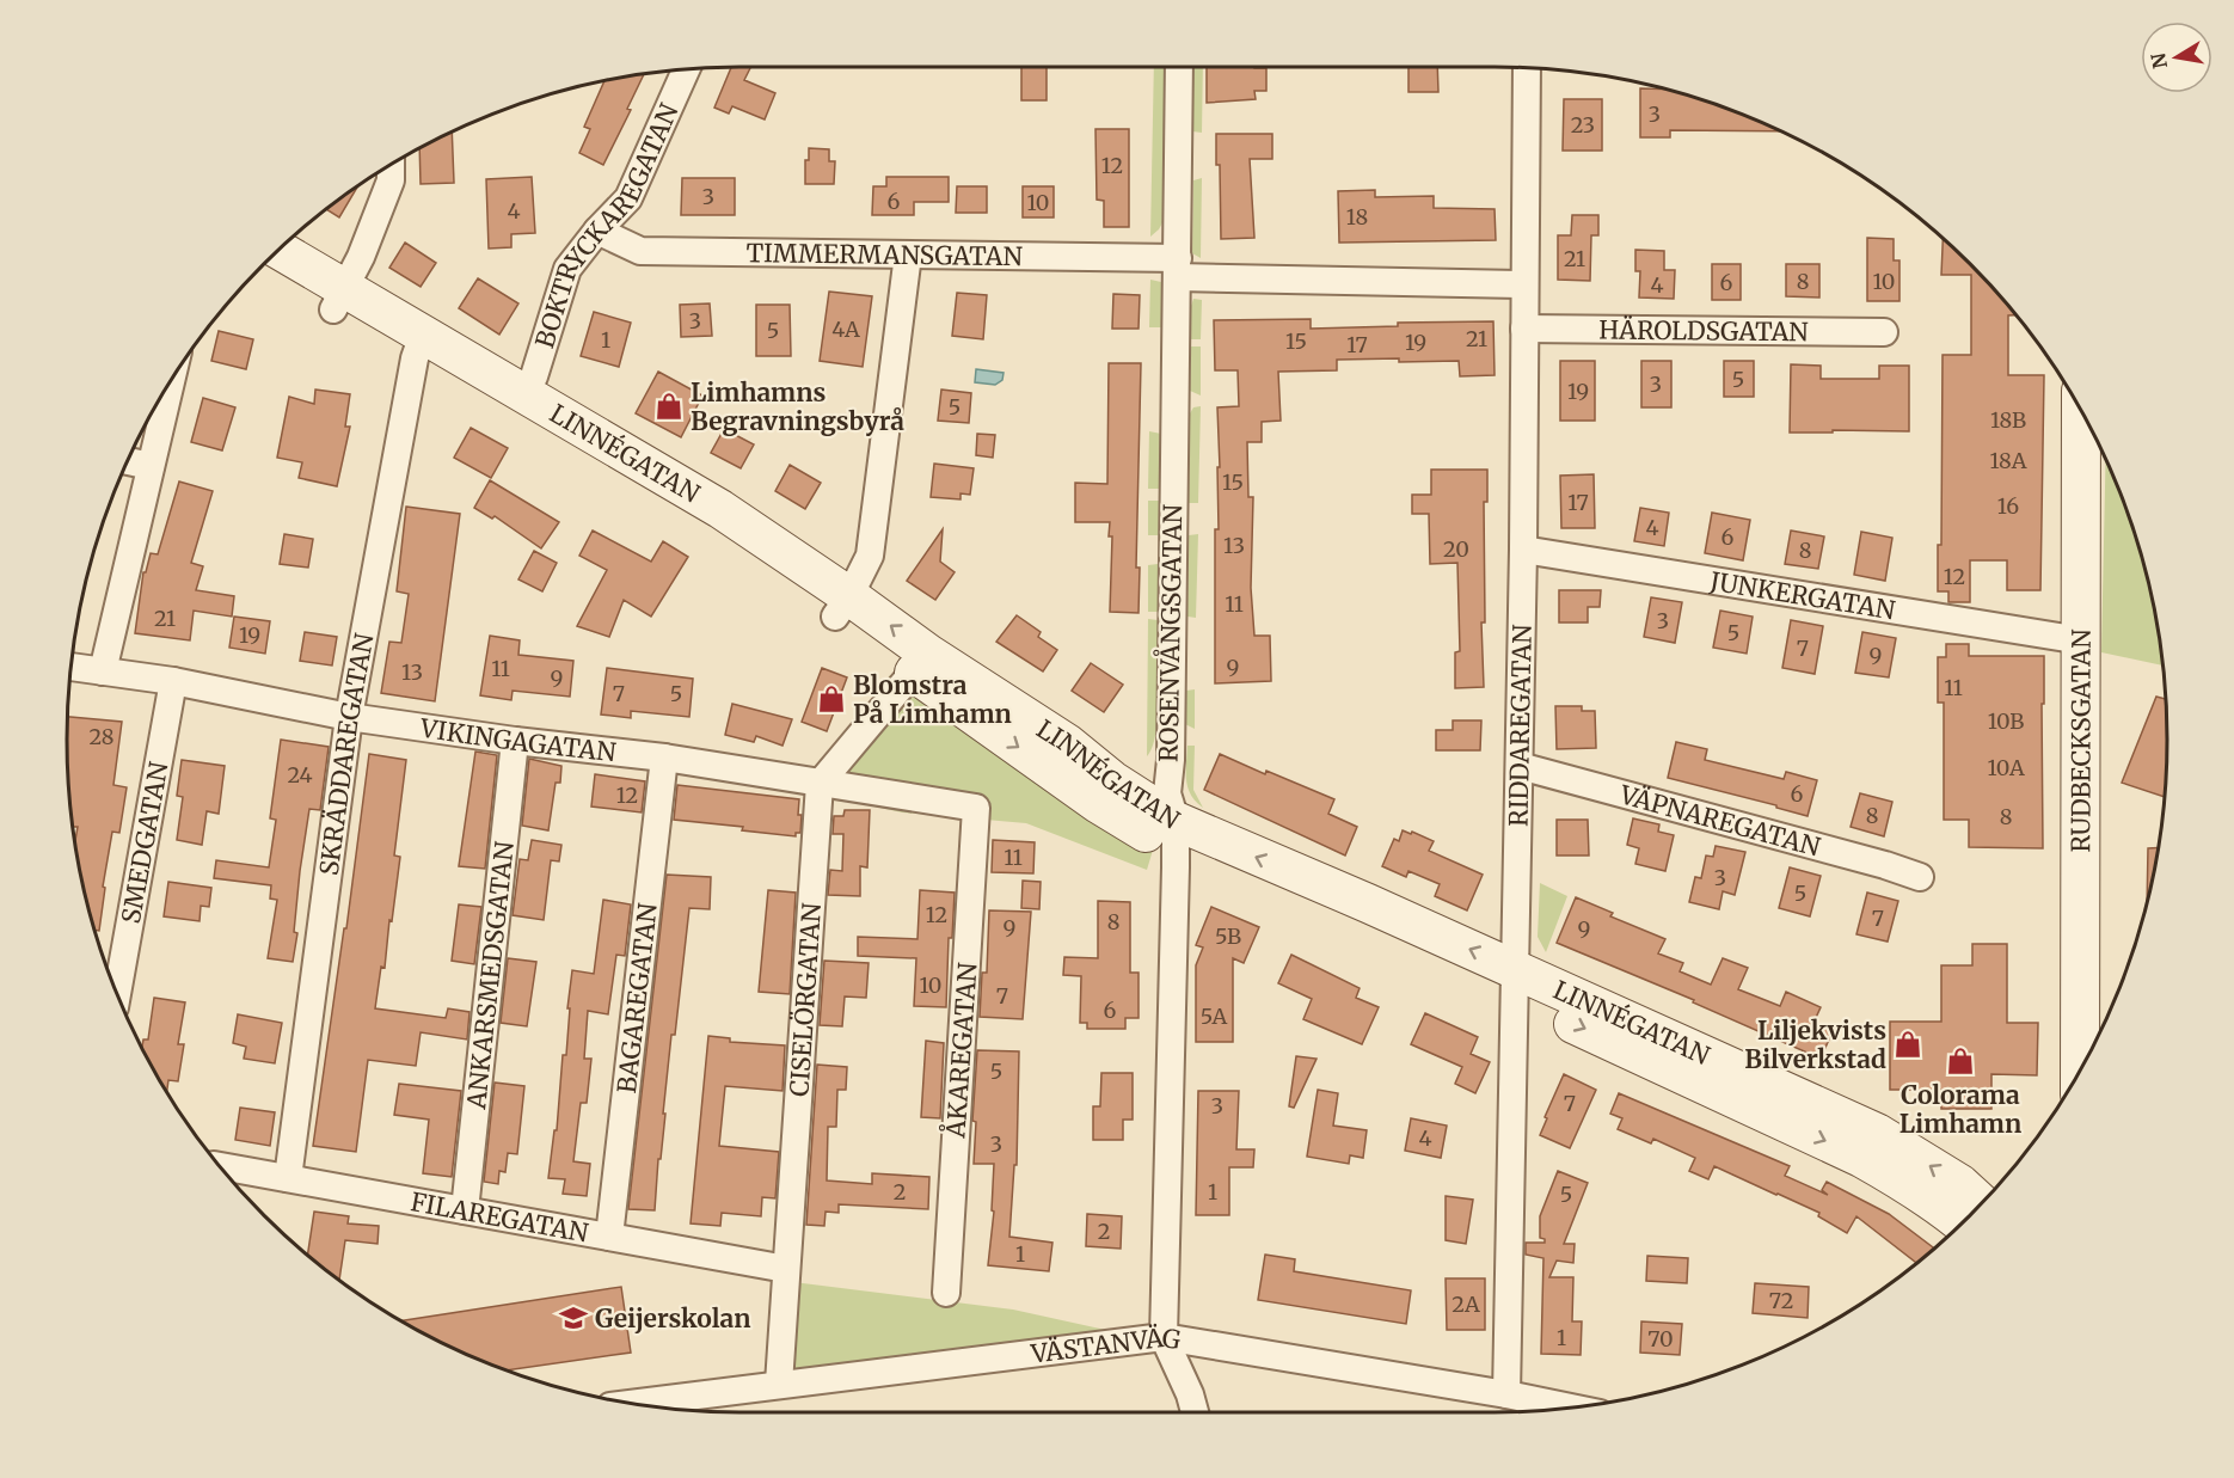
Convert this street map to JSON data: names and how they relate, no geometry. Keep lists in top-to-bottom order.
{
  "streets": {
    "street": [
      "BOKTRYCKAREGATAN",
      "TIMMERMANSGATAN",
      "HÄROLDSGATAN",
      "LINNÉGATAN",
      "JUNKERGATAN",
      "ROSENVÅNGSGATAN",
      "RIDDAREGATAN",
      "VIKINGAGATAN",
      "RUDBECKSGATAN",
      "SKRÄDDAREGATAN",
      "VÄPNAREGATAN",
      "SMEDGATAN",
      "ANKARSMEDSGATAN",
      "BAGAREGATAN",
      "CISELÖRGATAN",
      "ÅKAREGATAN",
      "FILAREGATAN",
      "VÄSTANVÄG"
    ]
  },
  "crossings": [
    ["BOKTRYCKAREGATAN", "TIMMERMANSGATAN"],
    ["BOKTRYCKAREGATAN", "LINNÉGATAN"],
    ["TIMMERMANSGATAN", "ROSENVÅNGSGATAN"],
    ["TIMMERMANSGATAN", "RIDDAREGATAN"],
    ["HÄROLDSGATAN", "RIDDAREGATAN"],
    ["LINNÉGATAN", "ROSENVÅNGSGATAN"],
    ["LINNÉGATAN", "RIDDAREGATAN"],
    ["LINNÉGATAN", "SKRÄDDAREGATAN"],
    ["JUNKERGATAN", "RIDDAREGATAN"],
    ["JUNKERGATAN", "RUDBECKSGATAN"],
    ["ROSENVÅNGSGATAN", "VÄSTANVÄG"],
    ["RIDDAREGATAN", "VÄPNAREGATAN"],
    ["RIDDAREGATAN", "VÄSTANVÄG"],
    ["VIKINGAGATAN", "SKRÄDDAREGATAN"],
    ["VIKINGAGATAN", "SMEDGATAN"],
    ["VIKINGAGATAN", "ANKARSMEDSGATAN"],
    ["VIKINGAGATAN", "BAGAREGATAN"],
    ["VIKINGAGATAN", "CISELÖRGATAN"],
    ["VIKINGAGATAN", "ÅKAREGATAN"],
    ["SKRÄDDAREGATAN", "FILAREGATAN"],
    ["ANKARSMEDSGATAN", "FILAREGATAN"],
    ["BAGAREGATAN", "FILAREGATAN"],
    ["CISELÖRGATAN", "FILAREGATAN"],
    ["CISELÖRGATAN", "VÄSTANVÄG"]
  ],
  "places": {
    "shop": [
      "Limhamns Begravningsbyrå",
      "Blomstra På Limhamn",
      "Liljekvists Bilverkstad",
      "Colorama Limhamn"
    ],
    "school or university": ["Geijerskolan"]
  },
  "house_numbers": [
    "3",
    "23",
    "12",
    "3",
    "6",
    "10",
    "4",
    "18",
    "21",
    "8",
    "10",
    "6",
    "4",
    "3",
    "4A",
    "5",
    "21",
    "1",
    "15",
    "19",
    "17",
    "5",
    "3",
    "19",
    "5",
    "18B",
    "18A",
    "15",
    "17",
    "16",
    "4",
    "6",
    "13",
    "20",
    "8",
    "12",
    "11",
    "21",
    "3",
    "5",
    "19",
    "7",
    "9",
    "9",
    "11",
    "13",
    "9",
    "11",
    "7",
    "5",
    "10B",
    "28",
    "10A",
    "24",
    "6",
    "12",
    "8",
    "8",
    "11",
    "3",
    "5",
    "12",
    "7",
    "8",
    "9",
    "9",
    "5B",
    "10",
    "7",
    "6",
    "5A",
    "5",
    "7",
    "3",
    "4",
    "3",
    "2",
    "1",
    "5",
    "2",
    "1",
    "72",
    "2A",
    "1",
    "70"
  ],
  "north": "left"
}
